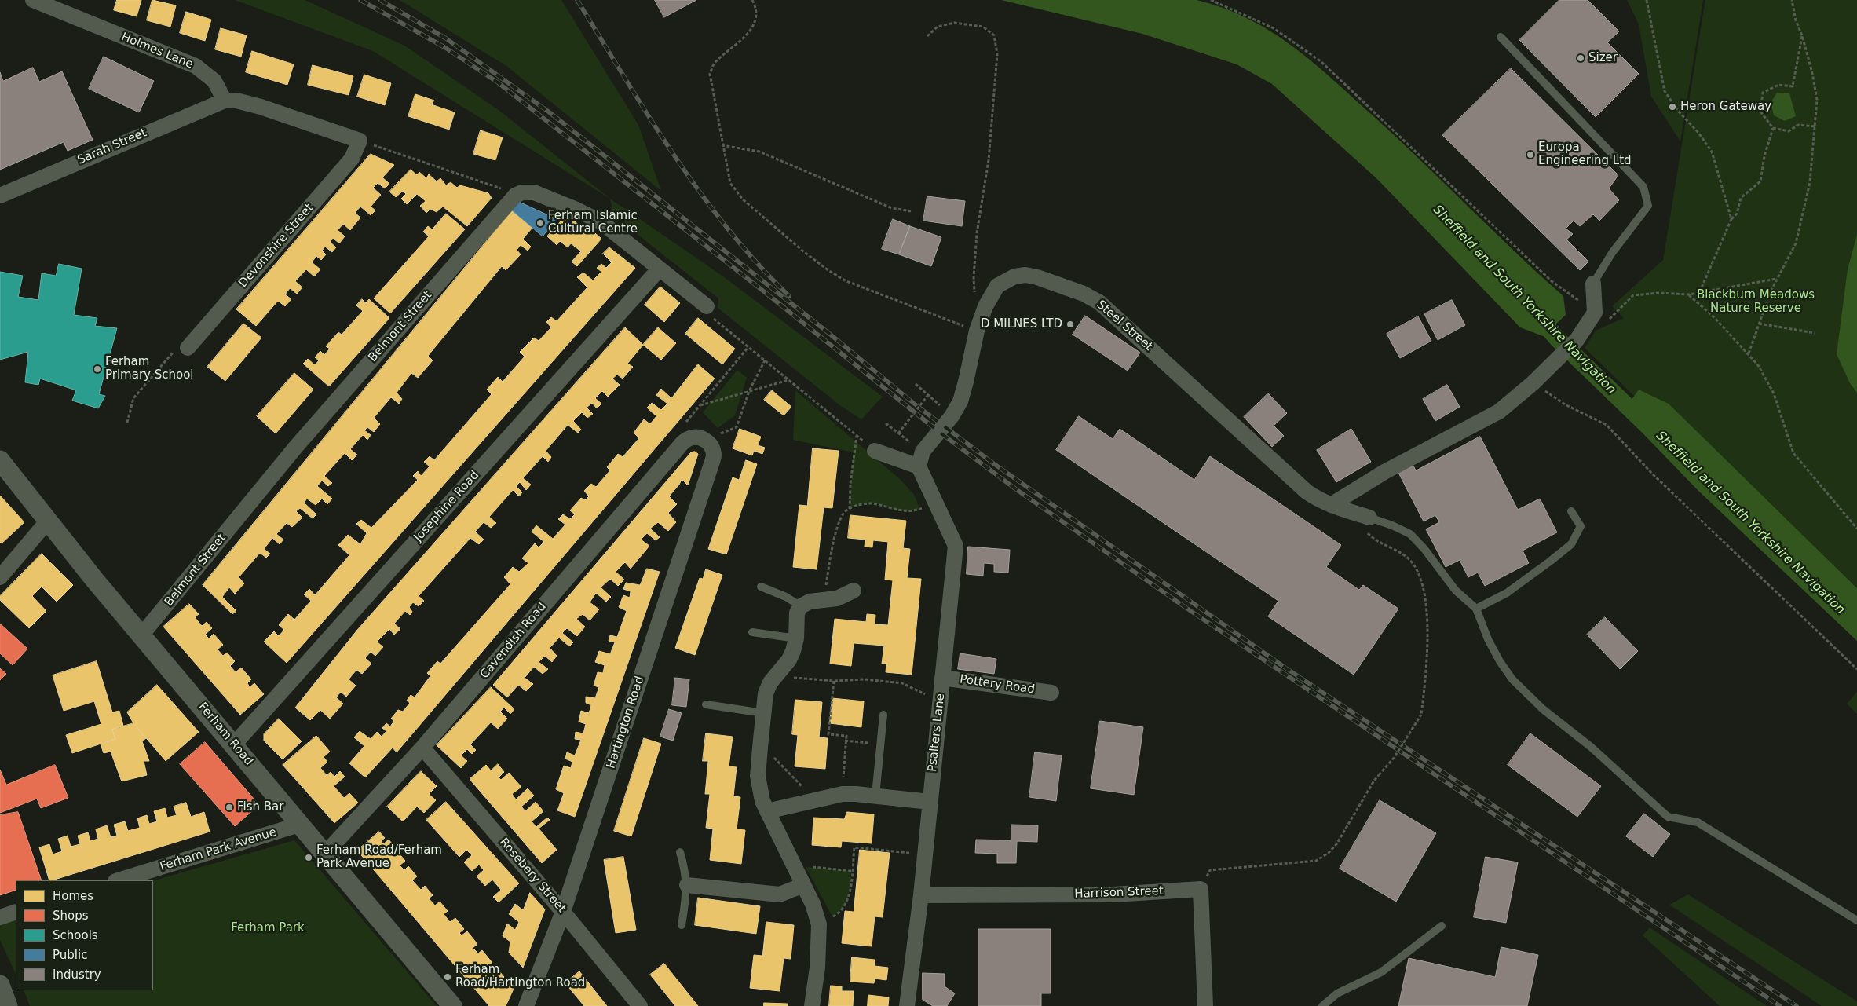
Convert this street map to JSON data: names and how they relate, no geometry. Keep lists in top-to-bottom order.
{
  "streets": {
    "street": [
      "Holmes Lane",
      "Sarah Street",
      "Devonshire Street",
      "Steel Street",
      "Belmont Street",
      "Josephine Road",
      "Cavendish Road",
      "Pottery Road",
      "Hartington Road",
      "Psalters Lane",
      "Ferham Road",
      "Ferham Park Avenue",
      "Rosebery Street",
      "Harrison Street"
    ]
  },
  "crossings": [
    ["Holmes Lane", "Sarah Street"],
    ["Steel Street", "Psalters Lane"],
    ["Belmont Street", "Ferham Road"],
    ["Josephine Road", "Ferham Road"],
    ["Cavendish Road", "Ferham Road"],
    ["Cavendish Road", "Rosebery Street"],
    ["Pottery Road", "Psalters Lane"],
    ["Hartington Road", "Rosebery Street"],
    ["Psalters Lane", "Harrison Street"],
    ["Ferham Road", "Ferham Park Avenue"]
  ],
  "water": ["Sheffield and South Yorkshire Navigation"],
  "parks": ["Blackburn Meadows Nature Reserve", "Ferham Park"],
  "places": [
    "Sizer",
    "Heron Gateway",
    "Europa Engineering Ltd",
    "Ferham Islamic Cultural Centre",
    "D MILNES LTD",
    "Ferham Primary School",
    "Fish Bar",
    "Ferham Road/Ferham Park Avenue",
    "Ferham Road/Hartington Road"
  ],
  "legend": [
    "Homes",
    "Shops",
    "Schools",
    "Public",
    "Industry"
  ]
}
